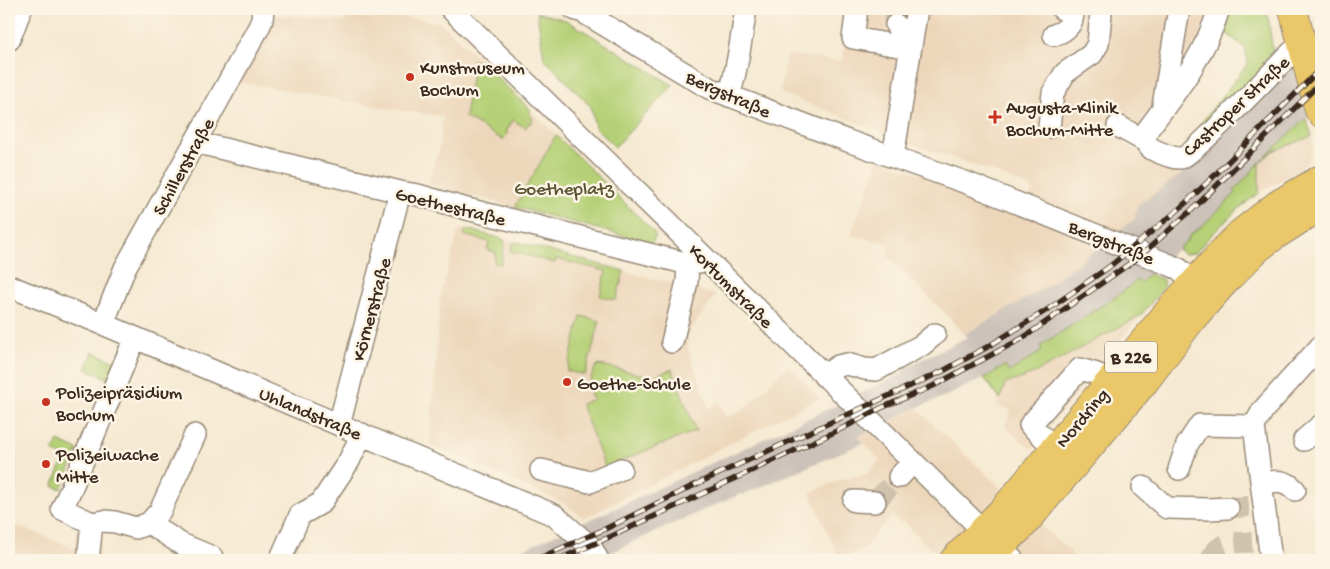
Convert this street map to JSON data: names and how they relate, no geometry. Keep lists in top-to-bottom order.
{
  "streets": {
    "main road": ["Castroper Straße", "B 226", "Nordring"],
    "street": [
      "Bergstraße",
      "Schillerstraße",
      "Goethestraße",
      "Kortumstraße",
      "Körnerstraße",
      "Uhlandstraße"
    ]
  },
  "crossings": [
    ["Bergstraße", "Nordring"],
    ["Schillerstraße", "Goethestraße"],
    ["Schillerstraße", "Uhlandstraße"],
    ["Goethestraße", "Kortumstraße"],
    ["Goethestraße", "Körnerstraße"],
    ["Kortumstraße", "Nordring"],
    ["Körnerstraße", "Uhlandstraße"]
  ],
  "parks": ["Goetheplatz"],
  "places": {
    "other": [
      "Kunstmuseum Bochum",
      "Goethe-Schule",
      "Polizeipräsidium Bochum",
      "Polizeiwache Mitte"
    ],
    "health": ["Augusta-Klinik Bochum-Mitte"]
  }
}
